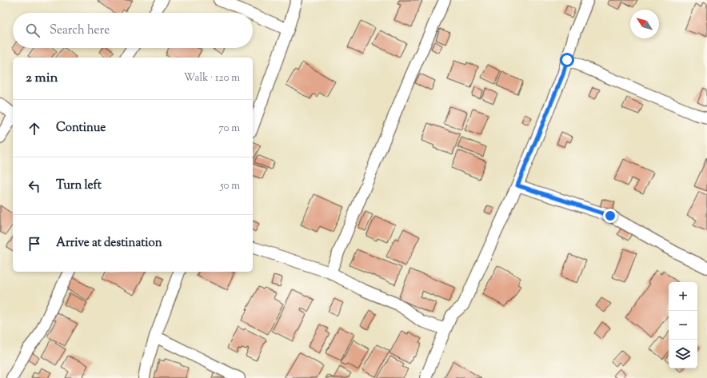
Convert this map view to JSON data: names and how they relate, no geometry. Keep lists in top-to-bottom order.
{
  "north": "top left",
  "page": {
    "search": "Search here",
    "heading": ["2 min", "Walk · 120 m"],
    "list": [
      ["Continue", "70 m"],
      ["Turn left", "50 m"],
      "Arrive at destination"
    ],
    "map_buttons": ["+", "−"]
  }
}
